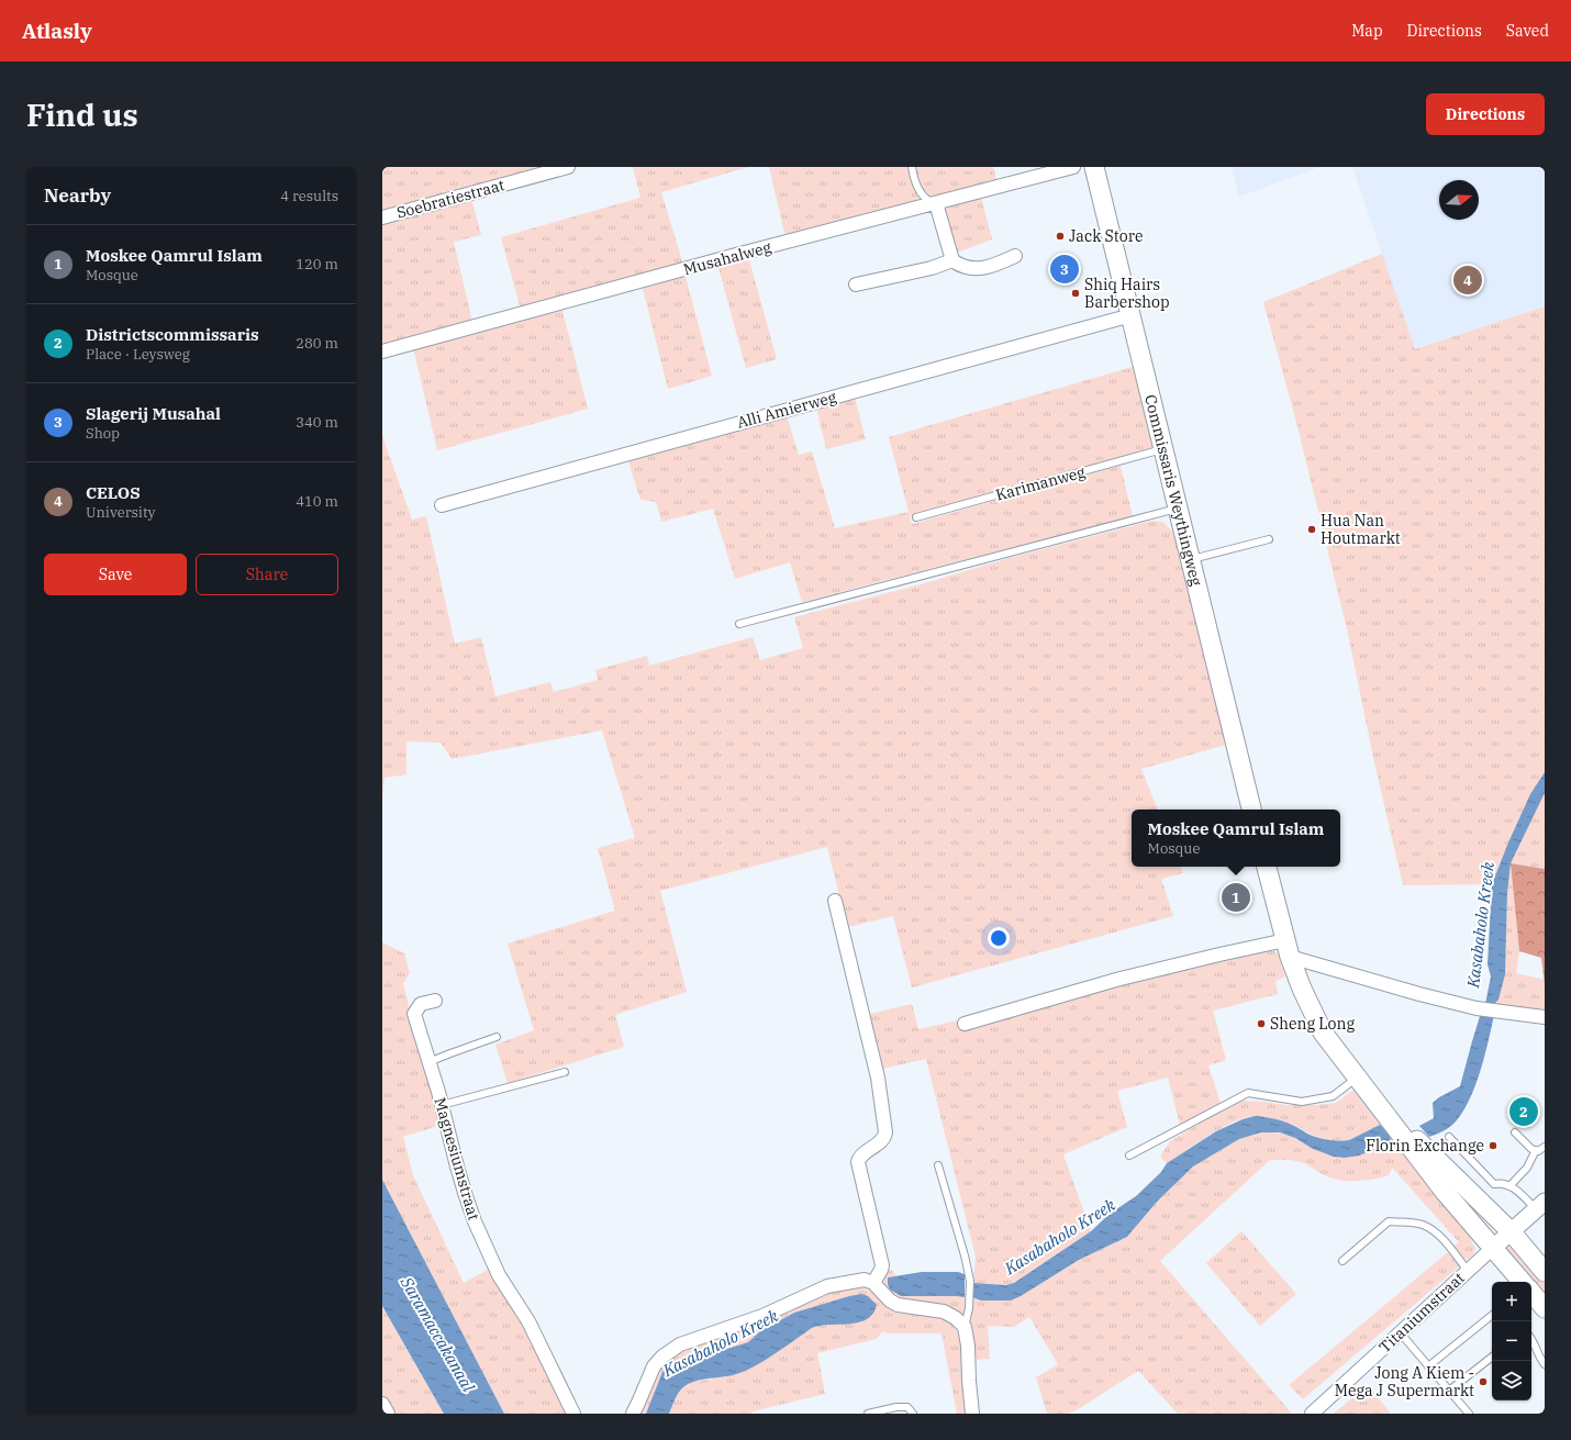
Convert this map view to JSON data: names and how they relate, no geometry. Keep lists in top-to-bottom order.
{
  "streets": {
    "main road": ["Commissaris Weythingweg"],
    "street": [
      "Soebratiestraat",
      "Musahalweg",
      "Alli Amierweg",
      "Magnesiumstraat",
      "Titaniumstraat"
    ],
    "lane": ["Karimanweg"]
  },
  "crossings": [
    ["Alli Amierweg", "Commissaris Weythingweg"],
    ["Karimanweg", "Commissaris Weythingweg"]
  ],
  "water": ["Kasabaholo Kreek", "Saramaccakanaal"],
  "places": [
    "Jack Store",
    "Shiq Hairs Barbershop",
    "Hua Nan Houtmarkt",
    "Sheng Long",
    "Florin Exchange",
    "Jong A Kiem - Mega J Supermarkt"
  ],
  "north": "right",
  "page": {
    "header": "Atlasly",
    "nav": ["Map", "Directions", "Saved"],
    "buttons": [
      "Directions",
      ["Save", "Share"]
    ],
    "title": "Find us",
    "heading": ["Nearby", "4 results"],
    "list": [
      {
        "mark": "1",
        "name": "Moskee Qamrul Islam",
        "note": "Mosque",
        "value": "120 m"
      },
      {
        "mark": "2",
        "name": "Districtscommissaris",
        "note": "Place · Leysweg",
        "value": "280 m"
      },
      {
        "mark": "3",
        "name": "Slagerij Musahal",
        "note": "Shop",
        "value": "340 m"
      },
      {
        "mark": "4",
        "name": "CELOS",
        "note": "University",
        "value": "410 m"
      }
    ],
    "pins": [
      "3",
      "4",
      "1",
      "2"
    ],
    "popup": ["Moskee Qamrul Islam", "Mosque"],
    "map_buttons": ["+", "−"]
  }
}
